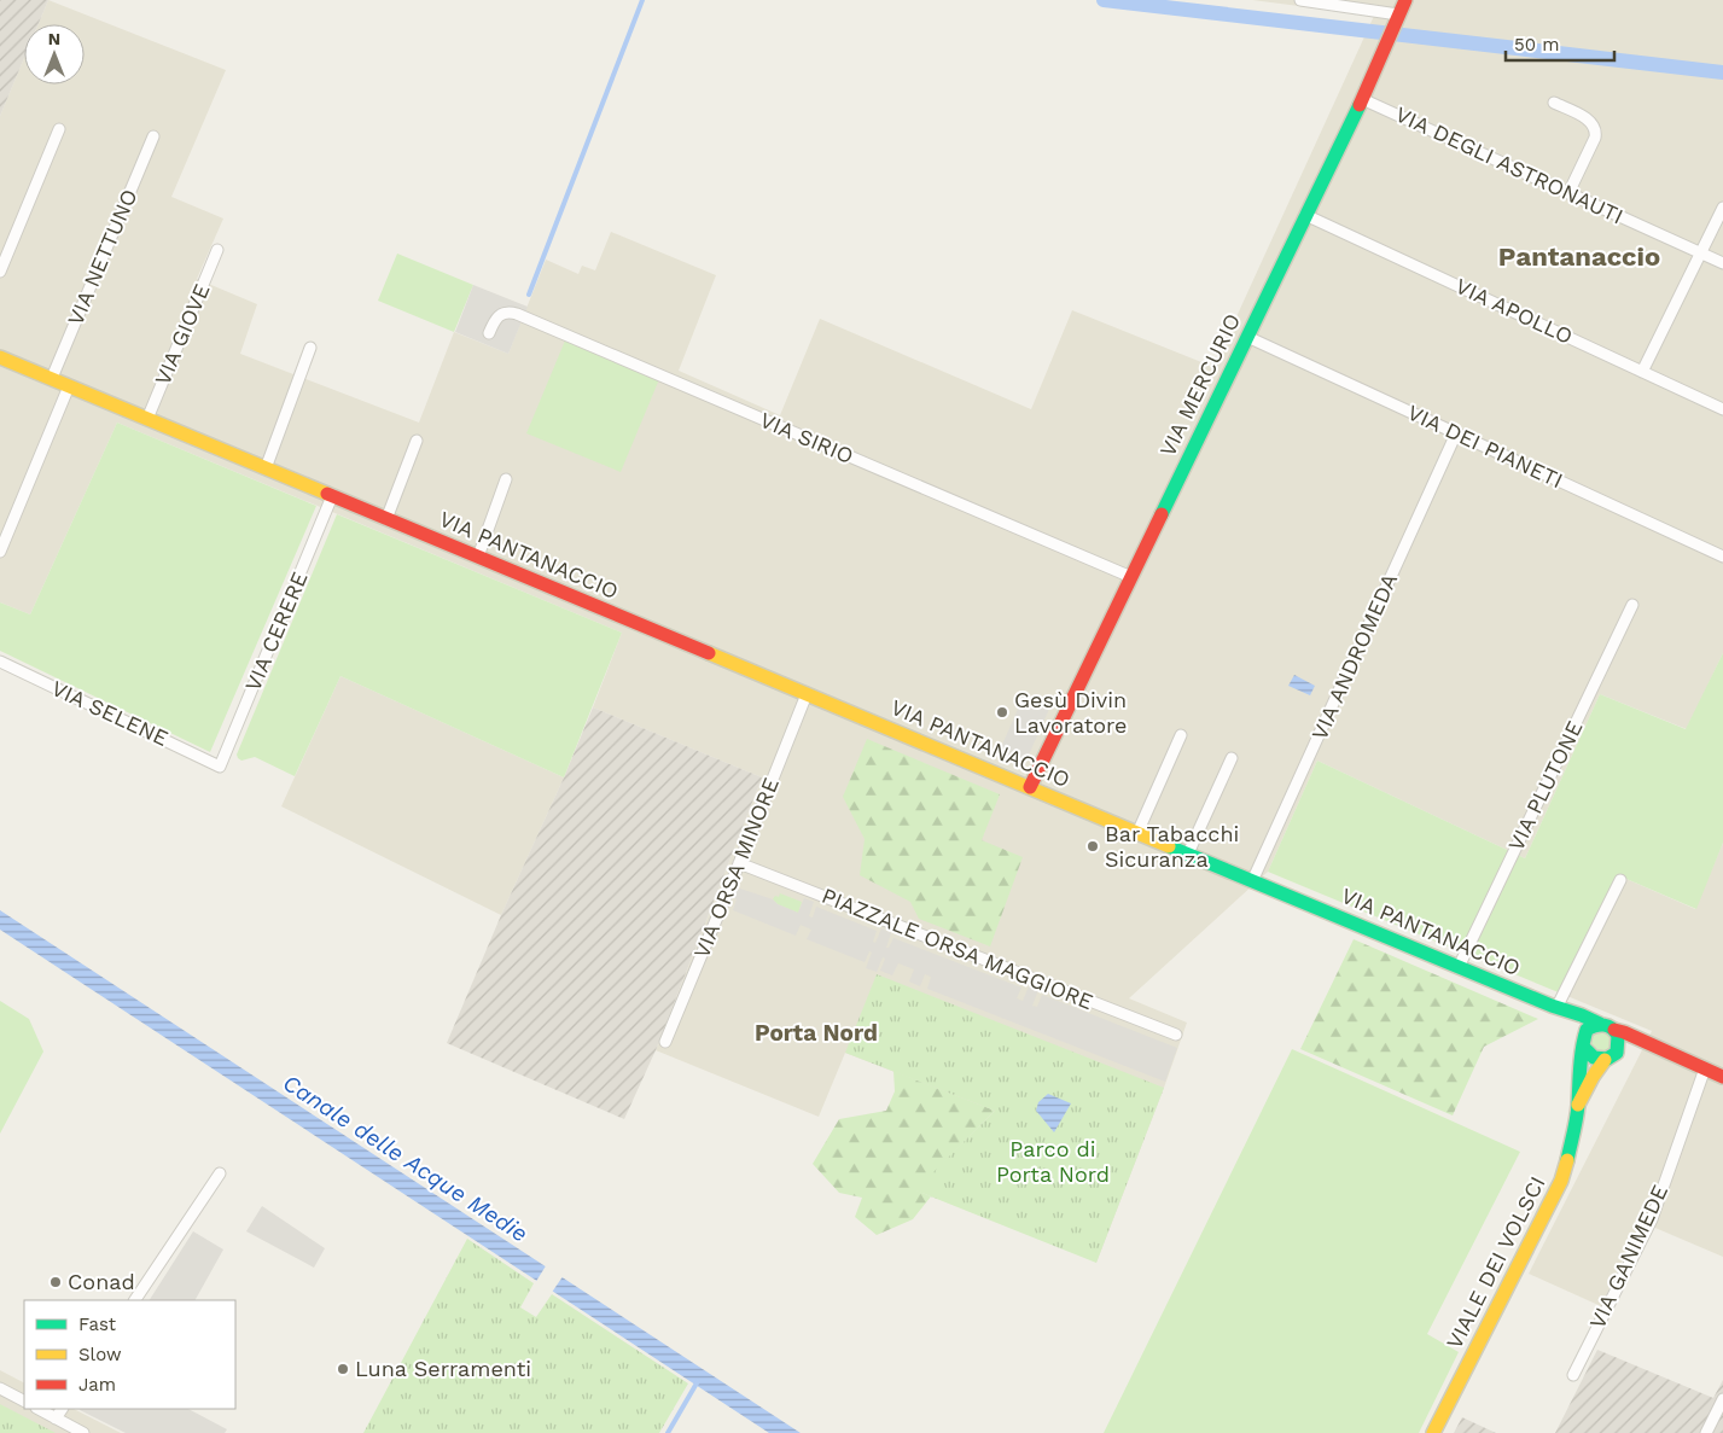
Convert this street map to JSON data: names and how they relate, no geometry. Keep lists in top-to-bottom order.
{
  "streets": {
    "street": [
      "VIA DEGLI ASTRONAUTI",
      "VIA NETTUNO",
      "VIA APOLLO",
      "VIA GIOVE",
      "VIA MERCURIO",
      "VIA SIRIO",
      "VIA DEI PIANETI",
      "VIA PANTANACCIO",
      "VIA CERERE",
      "VIA ANDROMEDA",
      "VIA SELENE",
      "VIA PLUTONE",
      "VIA ORSA MINORE",
      "PIAZZALE ORSA MAGGIORE",
      "VIA GANIMEDE",
      "VIALE DEI VOLSCI"
    ]
  },
  "crossings": [
    ["VIA DEGLI ASTRONAUTI", "VIA MERCURIO"],
    ["VIA NETTUNO", "VIA PANTANACCIO"],
    ["VIA APOLLO", "VIA MERCURIO"],
    ["VIA GIOVE", "VIA PANTANACCIO"],
    ["VIA MERCURIO", "VIA SIRIO"],
    ["VIA MERCURIO", "VIA DEI PIANETI"],
    ["VIA MERCURIO", "VIA PANTANACCIO"],
    ["VIA DEI PIANETI", "VIA ANDROMEDA"],
    ["VIA PANTANACCIO", "VIA CERERE"],
    ["VIA PANTANACCIO", "VIA ANDROMEDA"],
    ["VIA PANTANACCIO", "VIA PLUTONE"],
    ["VIA PANTANACCIO", "VIA ORSA MINORE"],
    ["VIA PANTANACCIO", "VIALE DEI VOLSCI"],
    ["VIA CERERE", "VIA SELENE"],
    ["VIA ORSA MINORE", "PIAZZALE ORSA MAGGIORE"]
  ],
  "districts": ["Pantanaccio", "Porta Nord"],
  "water": ["Canale delle Acque Medie"],
  "parks": ["Parco di Porta Nord"],
  "places": [
    "Gesù Divin Lavoratore",
    "Bar Tabacchi Sicuranza",
    "Conad",
    "Luna Serramenti"
  ],
  "legend": ["Fast", "Slow", "Jam"],
  "scale_bar": "50 m",
  "north": "top"
}
